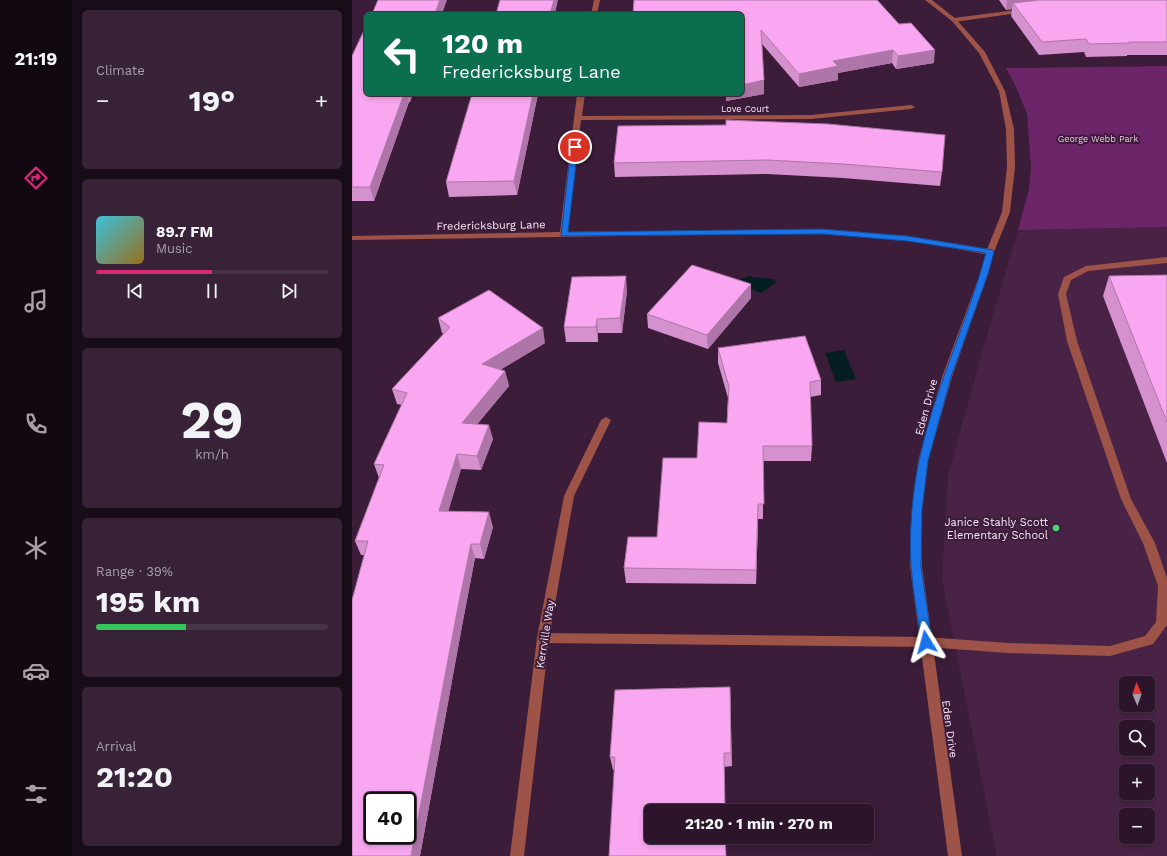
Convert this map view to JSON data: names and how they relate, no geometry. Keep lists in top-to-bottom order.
{
  "streets": {
    "street": [
      "Love Court",
      "Fredericksburg Lane",
      "Eden Drive",
      "Kerrville Way"
    ]
  },
  "crossings": [
    ["Fredericksburg Lane", "Eden Drive"]
  ],
  "parks": ["George Webb Park"],
  "places": ["Janice Stahly Scott Elementary School"],
  "north": "top",
  "page": {
    "tabs": "21:19",
    "tile": [
      "Climate",
      ["29", "km/h"],
      ["Range · 39%", "195 km"],
      ["Arrival", "21:20"]
    ],
    "turn": ["120 m", "Fredericksburg Lane"],
    "heat": ["−", "19°", "+"],
    "song": ["89.7 FM", "Music"],
    "map_buttons": ["+", "−"],
    "limit": "40",
    "trip": "21:20 · 1 min · 270 m"
  }
}
